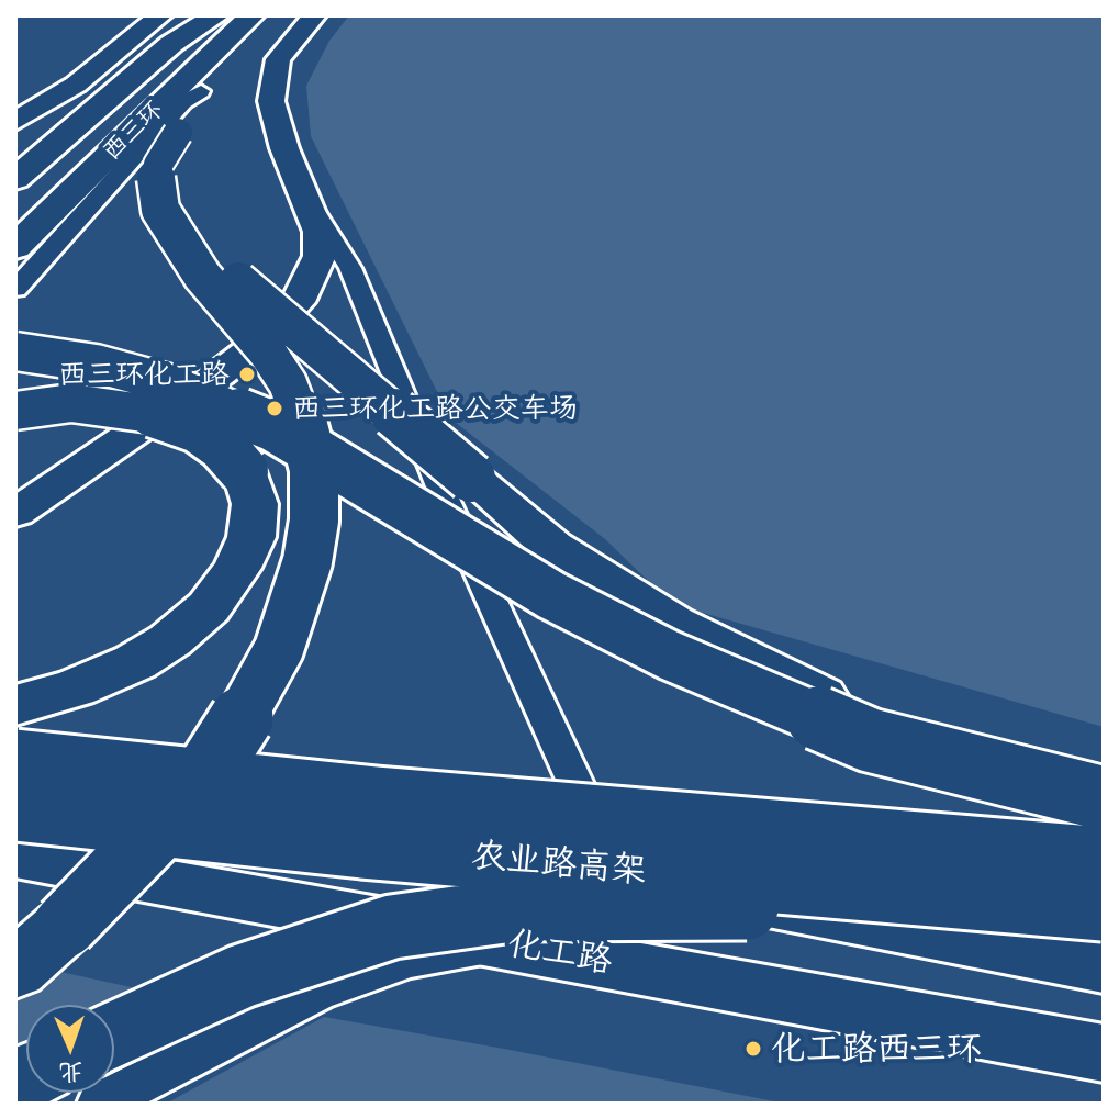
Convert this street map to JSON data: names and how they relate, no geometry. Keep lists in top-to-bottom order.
{
  "streets": {
    "highway": ["西三环", "农业路高架"],
    "main road": ["化工路"]
  },
  "places": ["西三环化工路", "西三环化工路公交车场", "化工路西三环"],
  "north": "bottom"
}
